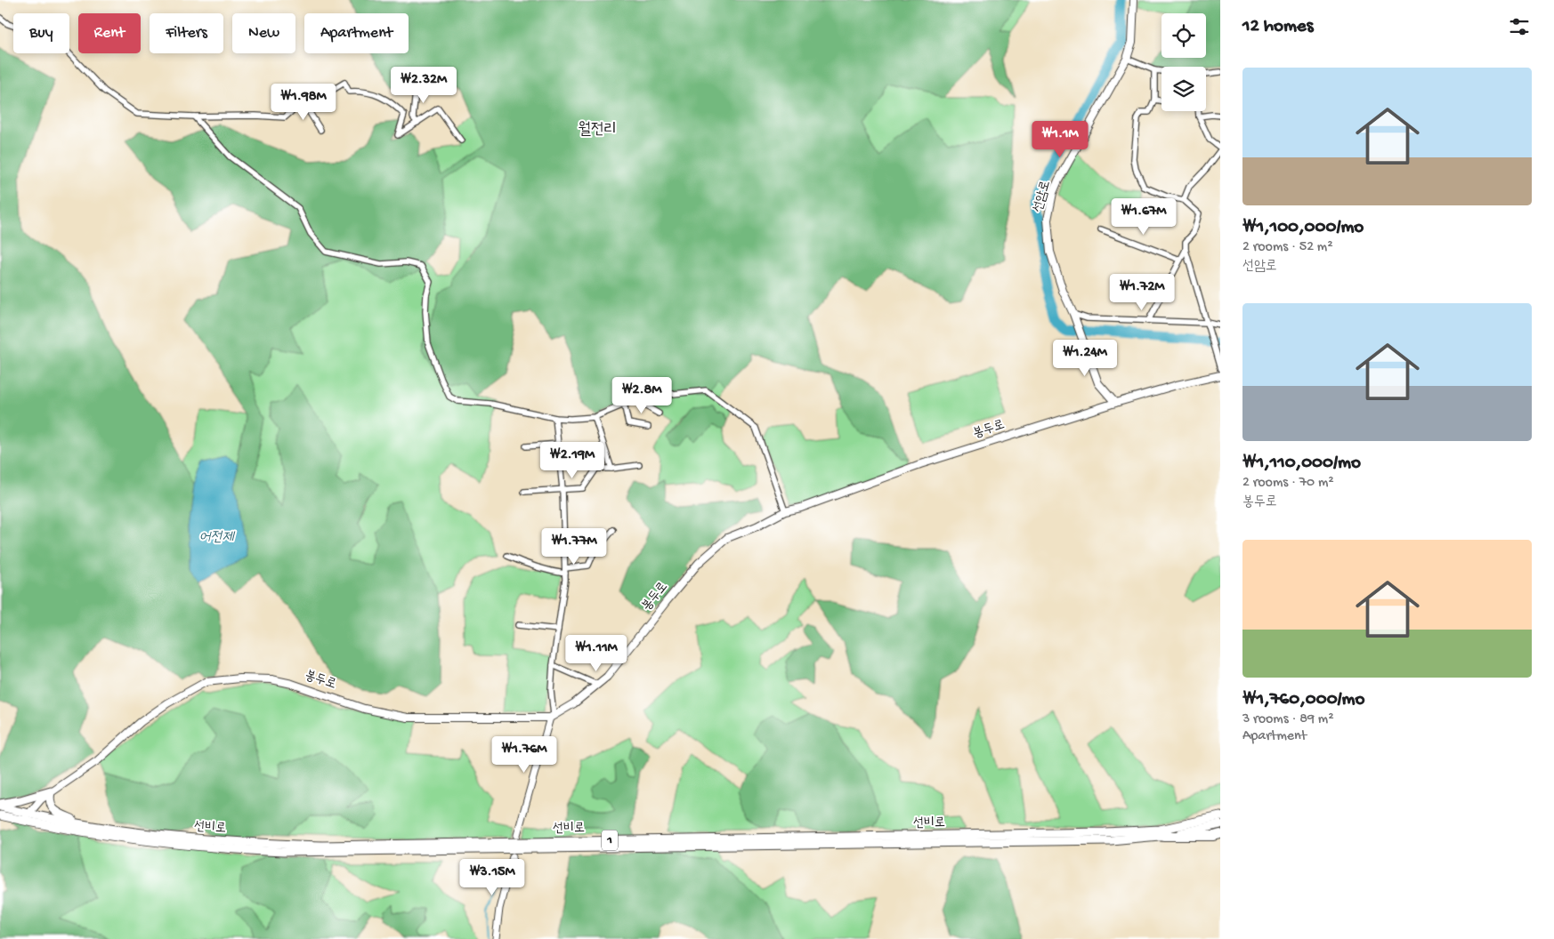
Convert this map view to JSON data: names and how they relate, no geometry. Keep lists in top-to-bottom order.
{
  "streets": {
    "main road": [
      "선암로",
      "봉두로",
      "선비로",
      "1"
    ]
  },
  "crossings": [
    ["선암로", "봉두로"],
    ["봉두로", "선비로"]
  ],
  "districts": ["월전리"],
  "water": ["어전제"],
  "page": {
    "heading": "12 homes",
    "chip": [
      "Buy",
      "Rent",
      "Filters",
      "New",
      "Apartment"
    ],
    "list": [
      {
        "name": "₩1,100,000/mo",
        "note": "2 rooms · 52 m² · 선암로"
      },
      {
        "name": "₩1,110,000/mo",
        "note": "2 rooms · 70 m² · 봉두로"
      },
      {
        "name": "₩1,760,000/mo",
        "note": "3 rooms · 89 m² · Apartment"
      }
    ],
    "price": [
      "₩2.32M",
      "₩1.98M",
      "₩1.1M",
      "₩1.67M",
      "₩1.72M",
      "₩1.24M",
      "₩2.8M",
      "₩2.19M",
      "₩1.77M",
      "₩1.11M",
      "₩1.76M",
      "₩3.15M"
    ]
  }
}
